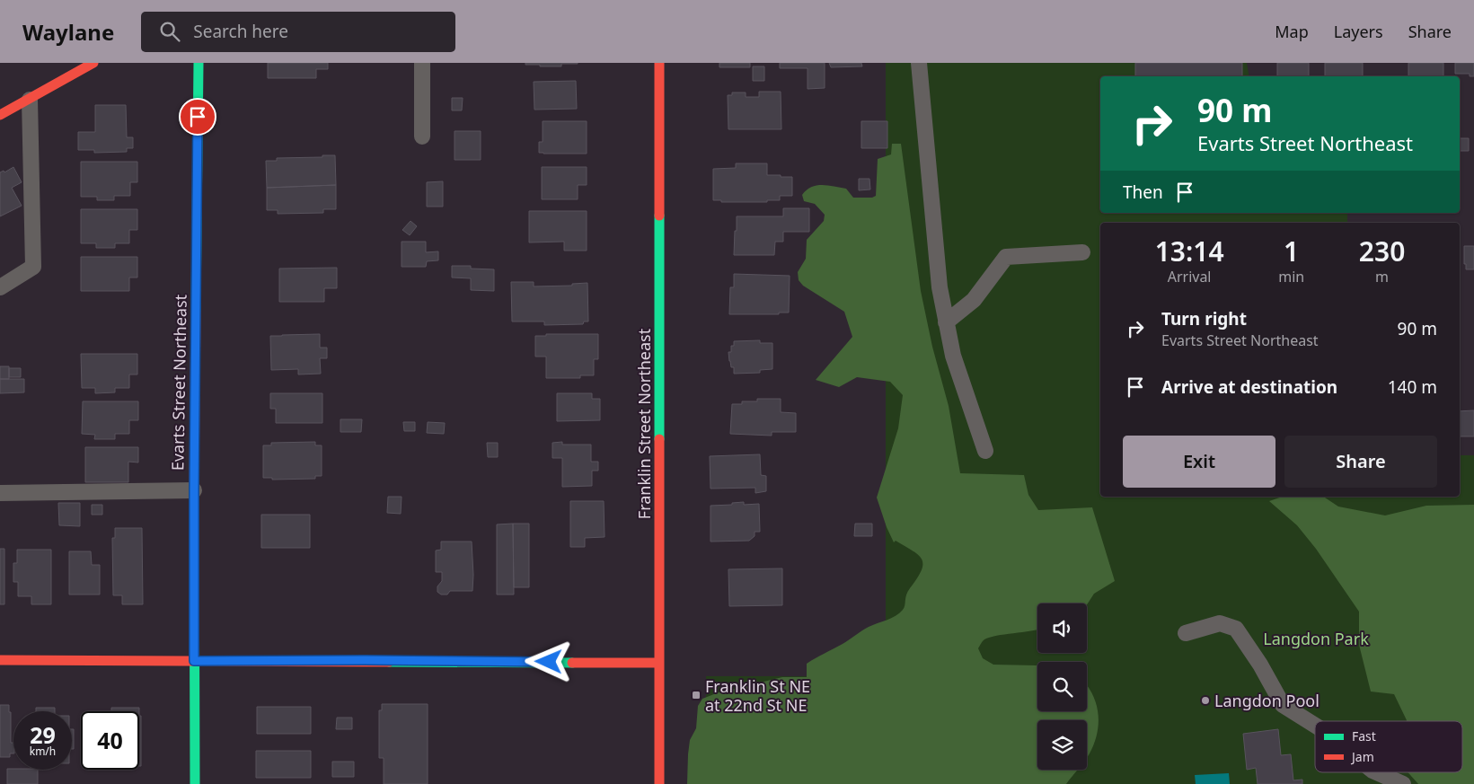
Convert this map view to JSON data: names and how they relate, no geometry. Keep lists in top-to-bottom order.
{
  "streets": {
    "street": ["Evarts Street Northeast", "Franklin Street Northeast"]
  },
  "parks": ["Langdon Park"],
  "places": {
    "transit": ["Franklin St NE at 22nd St NE"],
    "other": ["Langdon Pool"]
  },
  "legend": ["Fast", "Jam"],
  "page": {
    "header": "Waylane",
    "search": "Search here",
    "nav": ["Map", "Layers", "Share"],
    "turn": ["90 m", "Evarts Street Northeast"],
    "then": "Then",
    "eta": [
      "13:14",
      "Arrival",
      "1",
      "min",
      "230",
      "m"
    ],
    "list": [
      {
        "name": "Turn right",
        "note": "Evarts Street Northeast",
        "value": "90 m"
      },
      {
        "name": "Arrive at destination",
        "value": "140 m"
      }
    ],
    "buttons": ["Exit", "Share"],
    "speed": "29 km/h",
    "limit": "40"
  }
}
